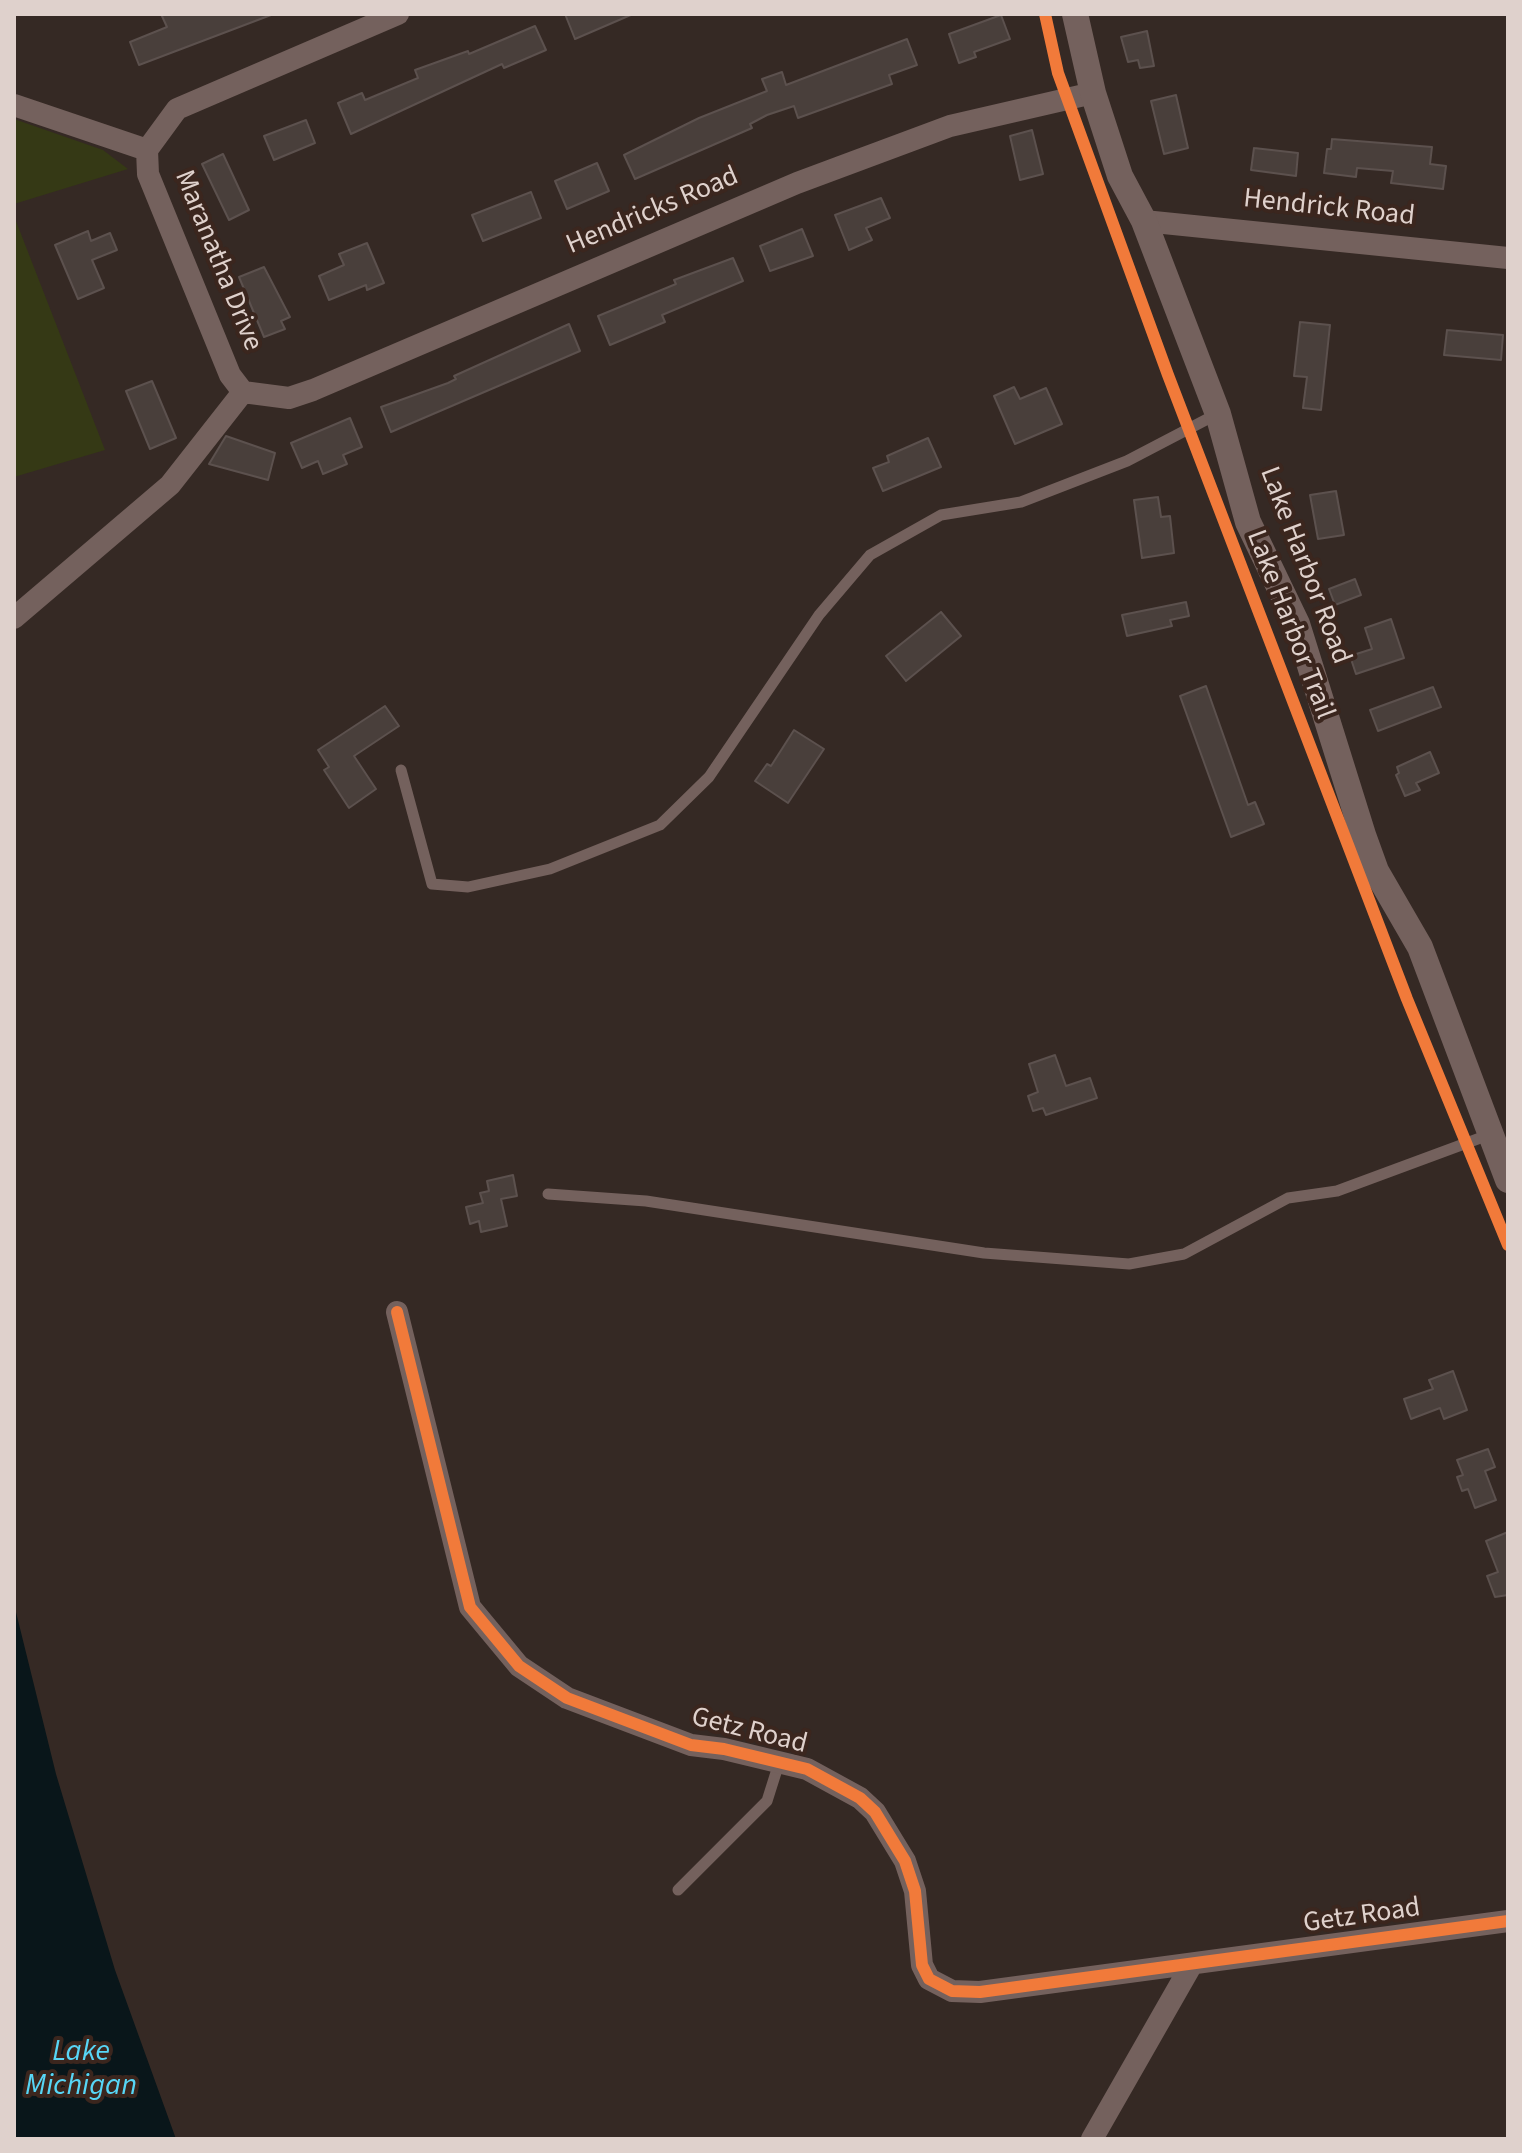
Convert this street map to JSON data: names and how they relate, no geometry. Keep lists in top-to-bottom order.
{
  "streets": {
    "street": [
      "Hendrick Road",
      "Hendricks Road",
      "Maranatha Drive",
      "Lake Harbor Road",
      "Getz Road"
    ],
    "cycle path": ["Lake Harbor Trail"]
  },
  "crossings": [
    ["Hendrick Road", "Lake Harbor Road"],
    ["Hendricks Road", "Maranatha Drive"],
    ["Hendricks Road", "Lake Harbor Road"]
  ],
  "water": ["Lake Michigan"]
}
